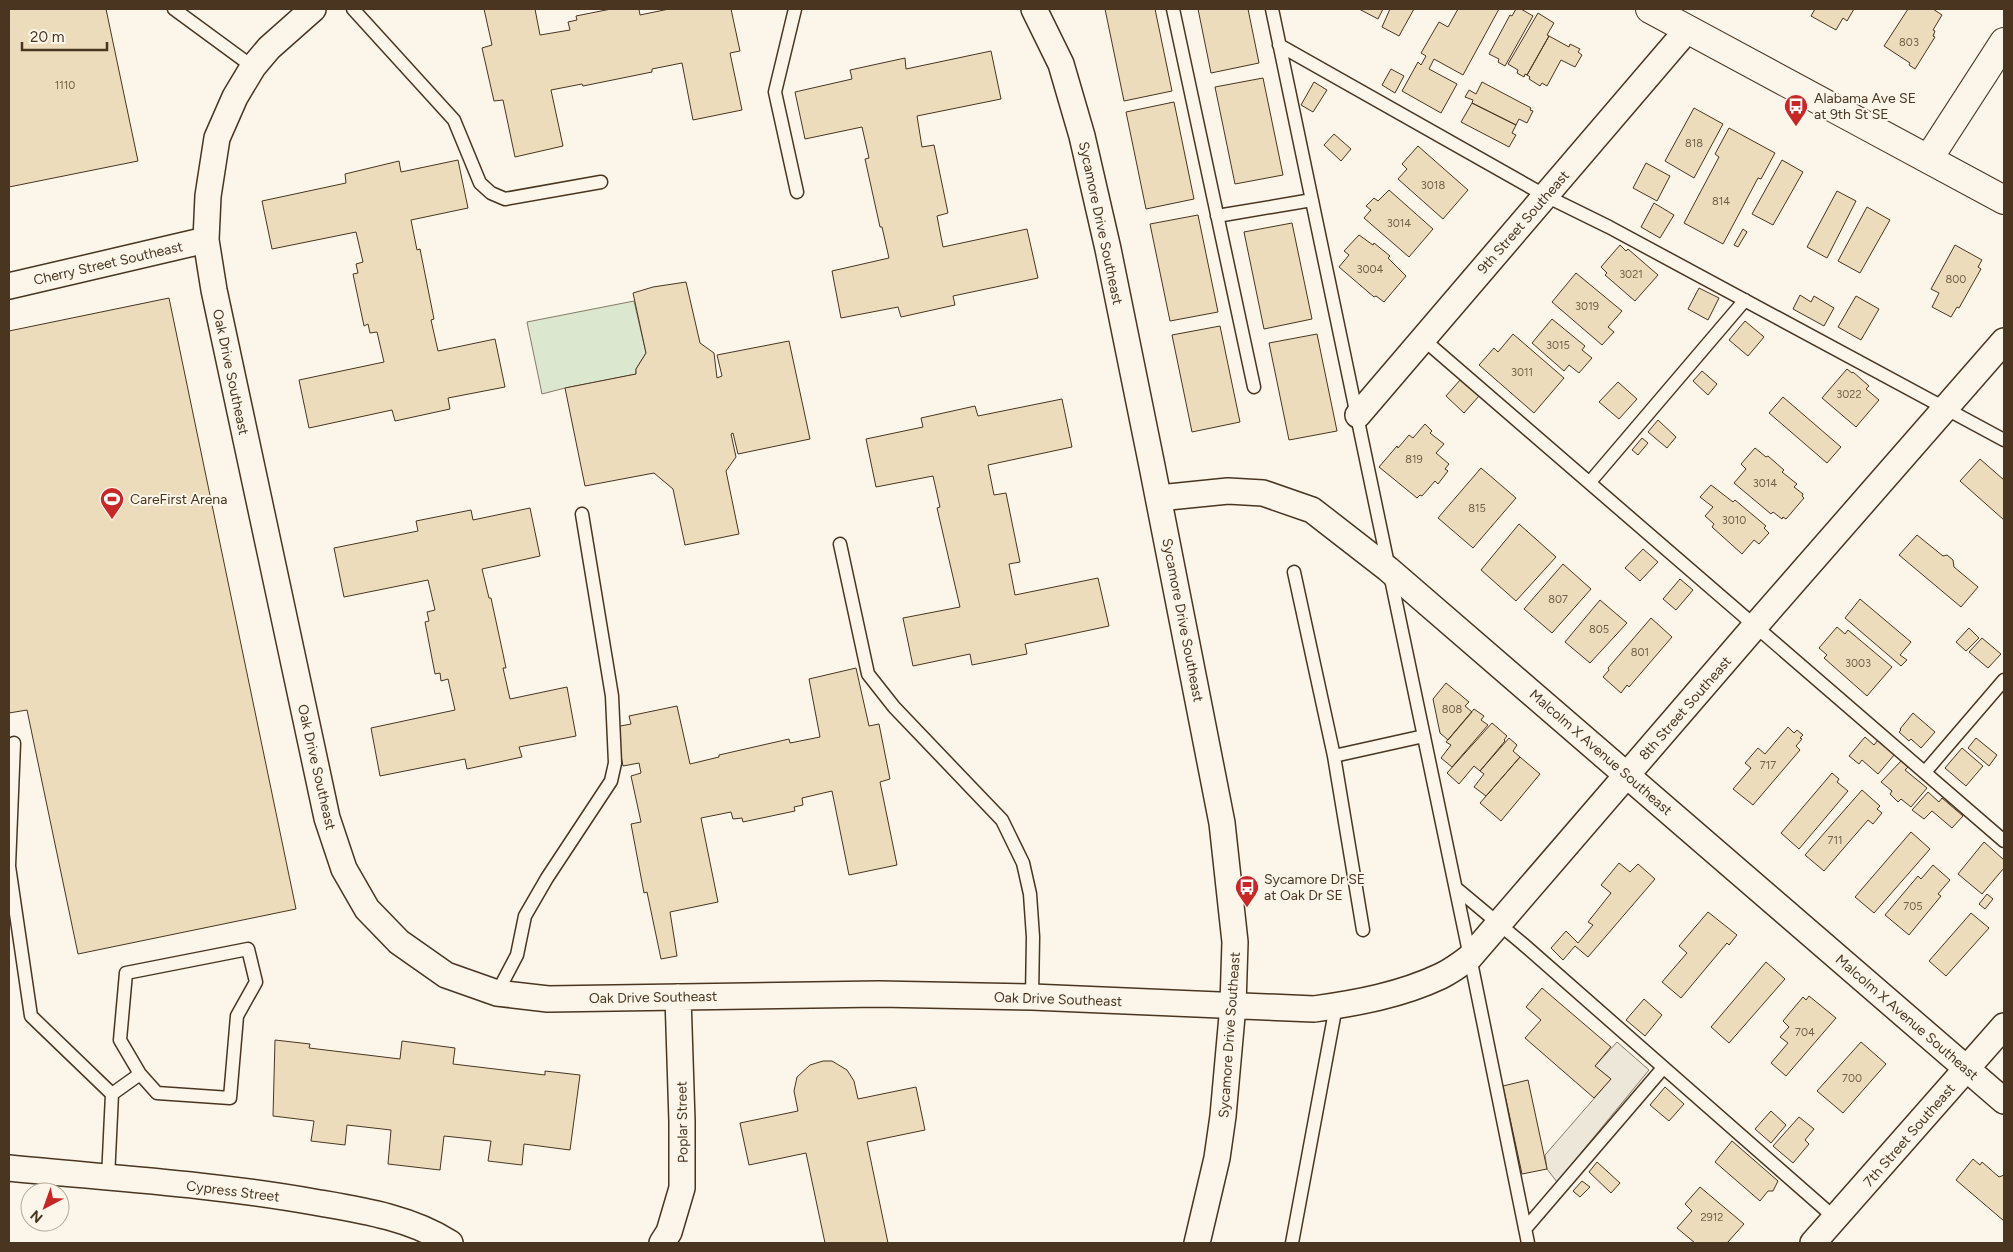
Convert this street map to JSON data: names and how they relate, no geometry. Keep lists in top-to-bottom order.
{
  "streets": {
    "street": [
      "9th Street Southeast",
      "Sycamore Drive Southeast",
      "Cherry Street Southeast",
      "Oak Drive Southeast",
      "8th Street Southeast",
      "Malcolm X Avenue Southeast",
      "Poplar Street",
      "7th Street Southeast",
      "Cypress Street"
    ]
  },
  "crossings": [
    ["Sycamore Drive Southeast", "Oak Drive Southeast"],
    ["Sycamore Drive Southeast", "8th Street Southeast"],
    ["Sycamore Drive Southeast", "Malcolm X Avenue Southeast"],
    ["Cherry Street Southeast", "Oak Drive Southeast"],
    ["Oak Drive Southeast", "8th Street Southeast"],
    ["Oak Drive Southeast", "Poplar Street"],
    ["8th Street Southeast", "Malcolm X Avenue Southeast"],
    ["Malcolm X Avenue Southeast", "7th Street Southeast"]
  ],
  "places": {
    "bus stop": ["Alabama Ave SE at 9th St SE", "Sycamore Dr SE at Oak Dr SE"],
    "sports": ["CareFirst Arena"]
  },
  "house_numbers": [
    "803",
    "1110",
    "818",
    "3018",
    "814",
    "3014",
    "3004",
    "3021",
    "800",
    "3019",
    "3015",
    "3011",
    "3022",
    "819",
    "3014",
    "815",
    "3010",
    "807",
    "805",
    "801",
    "3003",
    "808",
    "717",
    "711",
    "705",
    "704",
    "700",
    "2912"
  ],
  "scale_bar": "20 m",
  "north": "bottom left"
}
